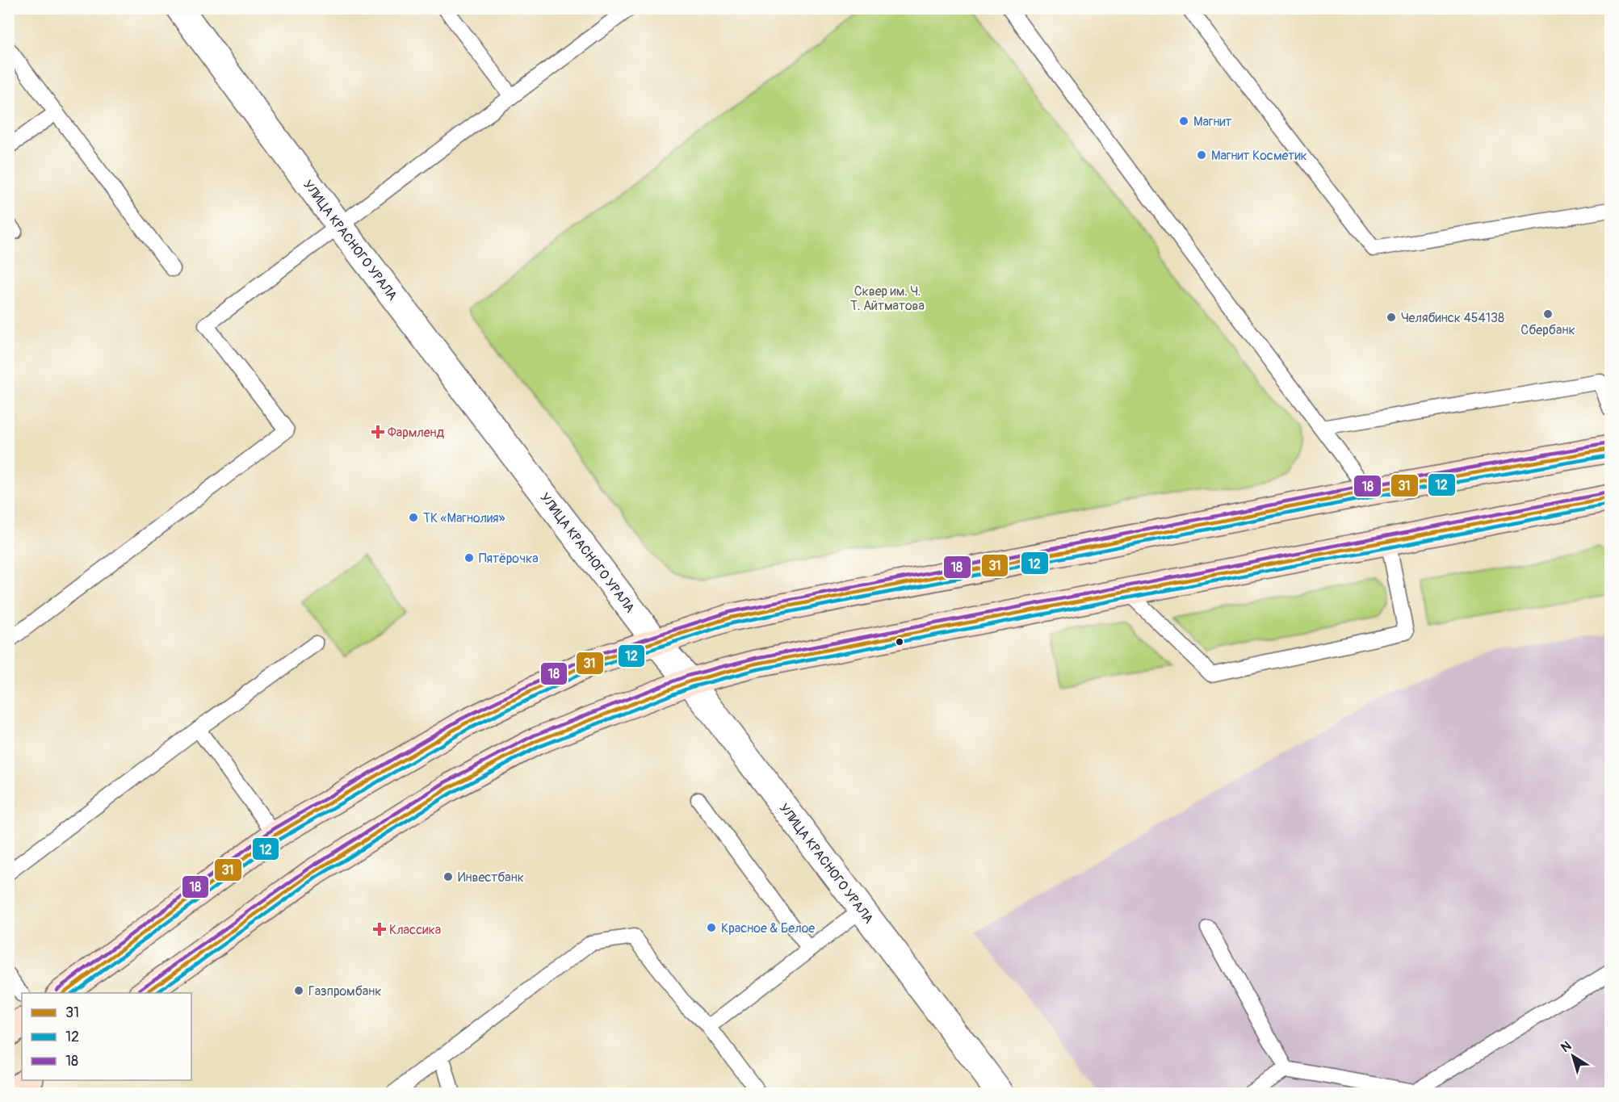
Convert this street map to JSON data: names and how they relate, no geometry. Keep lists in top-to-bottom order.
{
  "streets": {
    "street": ["УЛИЦА КРАСНОГО УРАЛА"]
  },
  "parks": ["Сквер им. Ч. Т. Айтматова"],
  "places": {
    "other": [
      "Магнит",
      "Магнит Косметик",
      "Сбербанк",
      "Челябинск 454138",
      "ТК «Магнолия»",
      "Пятёрочка",
      "Инвестбанк",
      "Красное & Белое",
      "Газпромбанк"
    ],
    "health": ["Фармленд", "Классика"]
  },
  "lines": ["transit line 18", "transit line 31", "transit line 12"],
  "legend": ["31", "12", "18"],
  "north": "top left"
}
